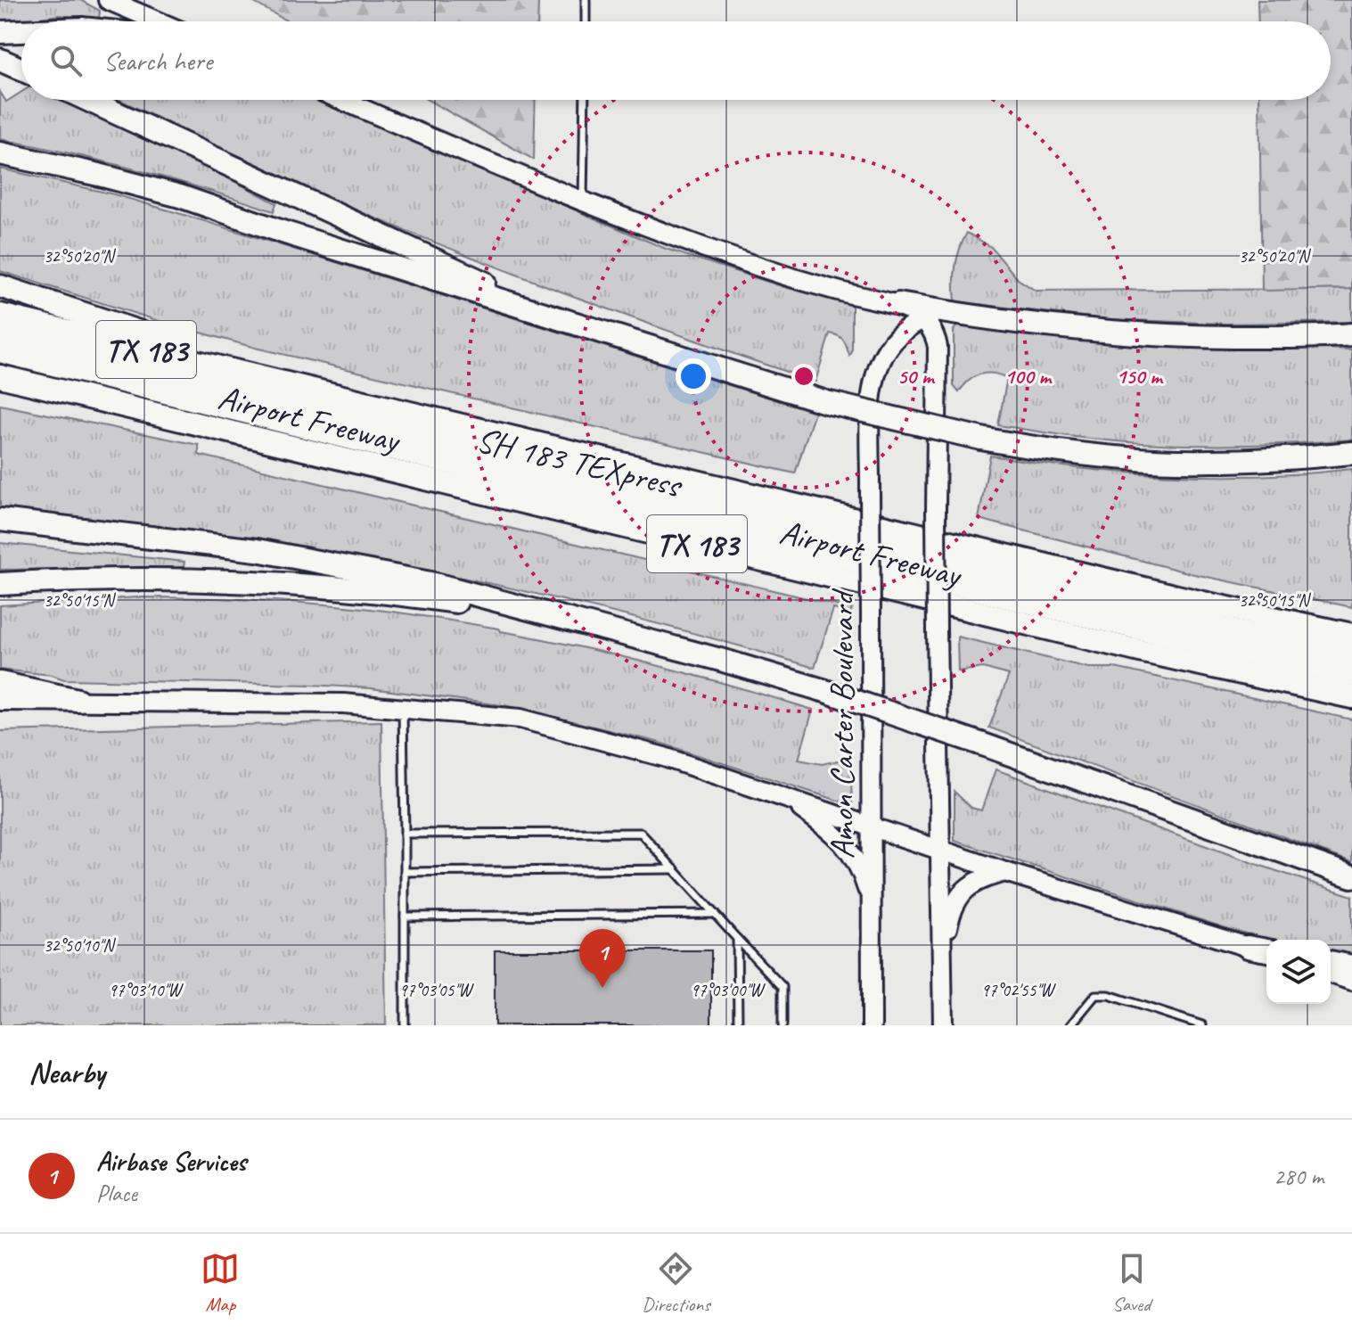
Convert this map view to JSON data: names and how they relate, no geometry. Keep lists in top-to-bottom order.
{
  "streets": {
    "highway": ["TX 183", "Airport Freeway", "SH 183 TEXpress"],
    "main road": ["Amon Carter Boulevard"]
  },
  "page": {
    "search": "Search here",
    "pins": "1",
    "heading": "Nearby",
    "list": [
      {
        "mark": "1",
        "name": "Airbase Services",
        "note": "Place",
        "value": "280 m"
      }
    ],
    "nav": ["Map", "Directions", "Saved"]
  },
  "coordinates": [
    "32°50'20\"N",
    "32°50'15\"N",
    "32°50'10\"N",
    "97°03'10\"W",
    "97°03'05\"W",
    "97°03'00\"W",
    "97°02'55\"W"
  ],
  "rings": ["50 m", "100 m", "150 m"]
}
